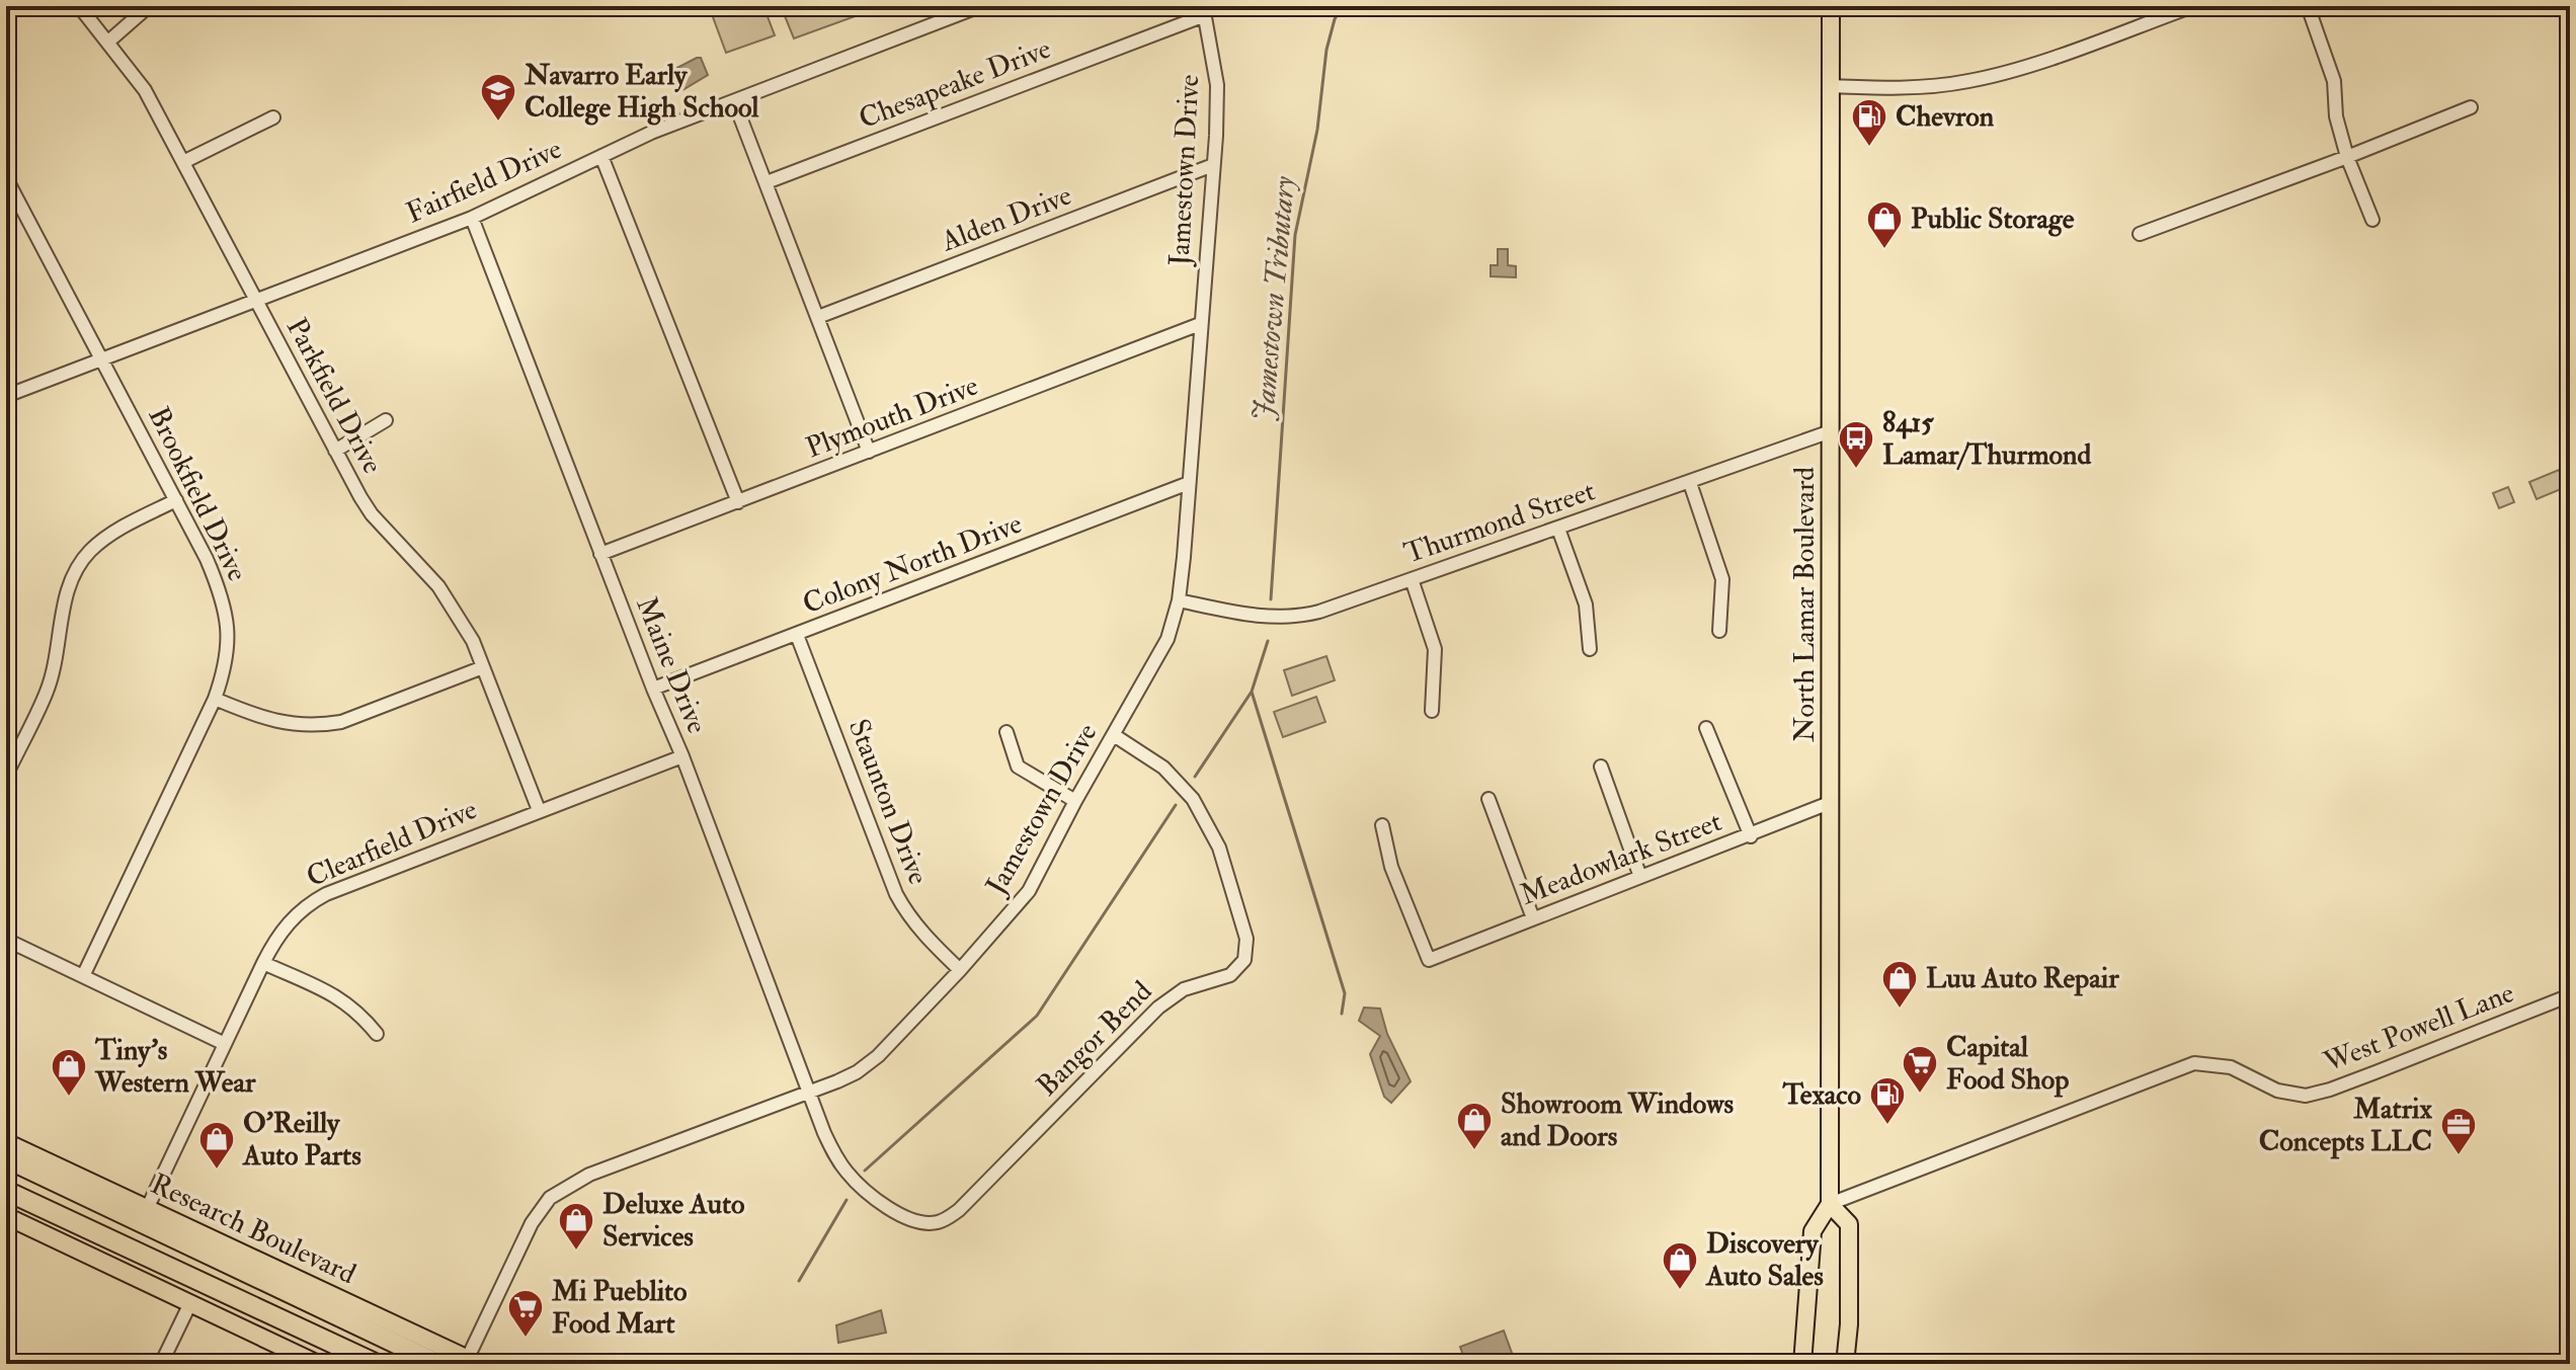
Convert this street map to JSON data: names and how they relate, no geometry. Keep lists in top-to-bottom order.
{
  "streets": {
    "main road": ["North Lamar Boulevard", "Research Boulevard"],
    "street": [
      "Chesapeake Drive",
      "Jamestown Drive",
      "Fairfield Drive",
      "Alden Drive",
      "Parkfield Drive",
      "Plymouth Drive",
      "Brookfield Drive",
      "Thurmond Street",
      "Colony North Drive",
      "Maine Drive",
      "Staunton Drive",
      "Clearfield Drive",
      "Meadowlark Street",
      "West Powell Lane",
      "Bangor Bend"
    ]
  },
  "crossings": [
    ["Chesapeake Drive", "Jamestown Drive"],
    ["Jamestown Drive", "Alden Drive"],
    ["Jamestown Drive", "Plymouth Drive"],
    ["Jamestown Drive", "Thurmond Street"],
    ["Jamestown Drive", "Colony North Drive"],
    ["Jamestown Drive", "Maine Drive"],
    ["Jamestown Drive", "Staunton Drive"],
    ["Jamestown Drive", "Bangor Bend"],
    ["Jamestown Drive", "Research Boulevard"],
    ["Fairfield Drive", "Parkfield Drive"],
    ["Fairfield Drive", "Brookfield Drive"],
    ["Fairfield Drive", "Maine Drive"],
    ["Parkfield Drive", "Clearfield Drive"],
    ["Plymouth Drive", "Maine Drive"],
    ["Thurmond Street", "North Lamar Boulevard"],
    ["Colony North Drive", "Maine Drive"],
    ["Colony North Drive", "Staunton Drive"],
    ["North Lamar Boulevard", "Meadowlark Street"],
    ["North Lamar Boulevard", "West Powell Lane"],
    ["Maine Drive", "Clearfield Drive"],
    ["Maine Drive", "Bangor Bend"],
    ["Clearfield Drive", "Research Boulevard"]
  ],
  "water": ["Jamestown Tributary"],
  "places": {
    "school or university": ["Navarro Early College High School"],
    "fuel station": ["Chevron", "Texaco"],
    "shop": [
      "Public Storage",
      "Luu Auto Repair",
      "Tiny's Western Wear",
      "Showroom Windows and Doors",
      "O'Reilly Auto Parts",
      "Deluxe Auto Services",
      "Discovery Auto Sales"
    ],
    "bus stop": ["8415 Lamar/Thurmond"],
    "supermarket": ["Capital Food Shop", "Mi Pueblito Food Mart"],
    "office": ["Matrix Concepts LLC"]
  }
}
